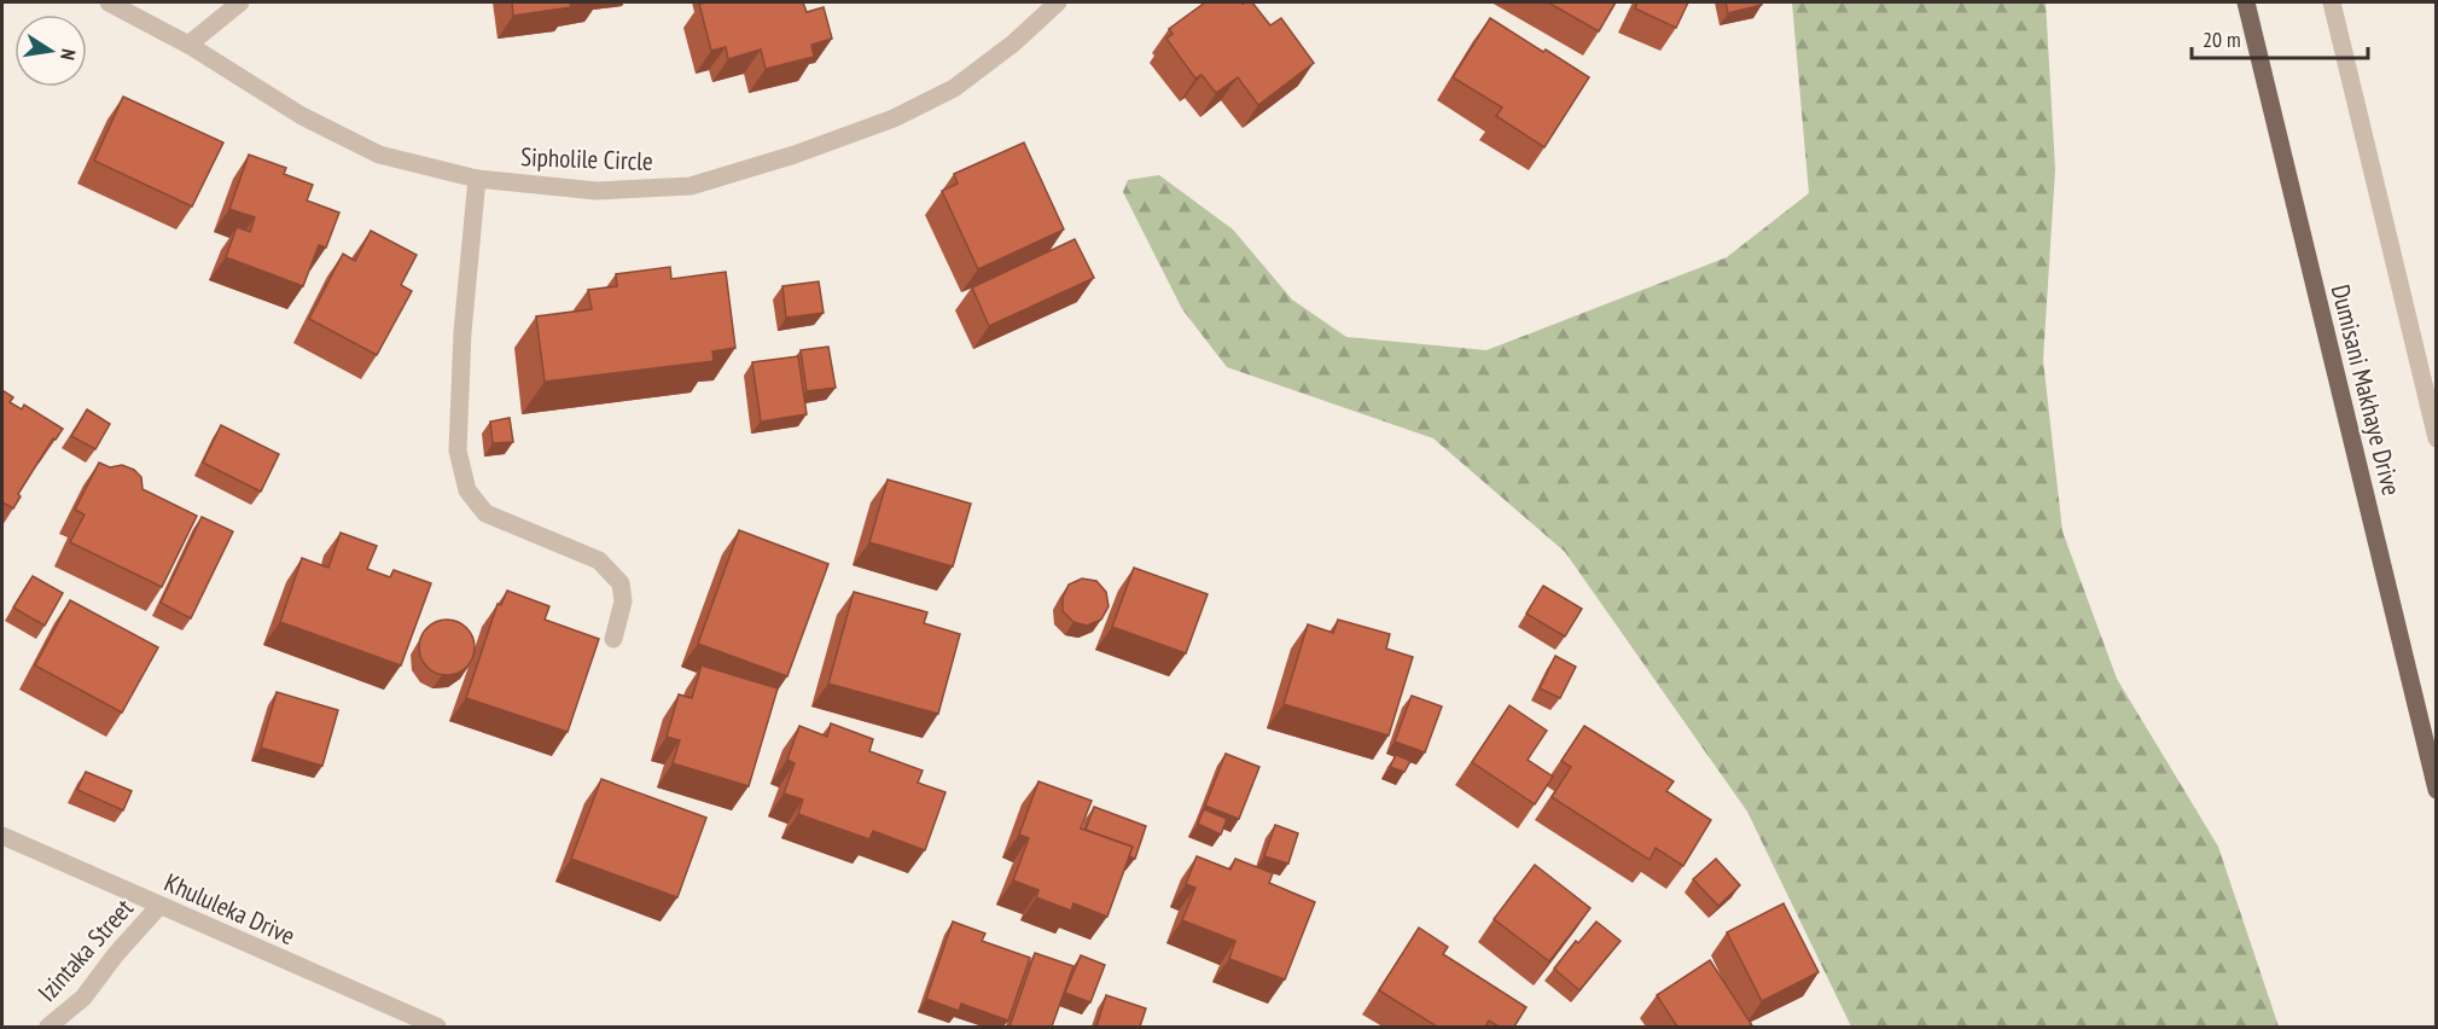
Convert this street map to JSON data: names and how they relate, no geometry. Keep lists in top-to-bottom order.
{
  "streets": {
    "main road": ["Dumisani Makhaye Drive"],
    "street": ["Sipholile Circle", "Khululeka Drive", "Izintaka Street"]
  },
  "crossings": [
    ["Khululeka Drive", "Izintaka Street"]
  ],
  "scale_bar": "20 m",
  "north": "right"
}
